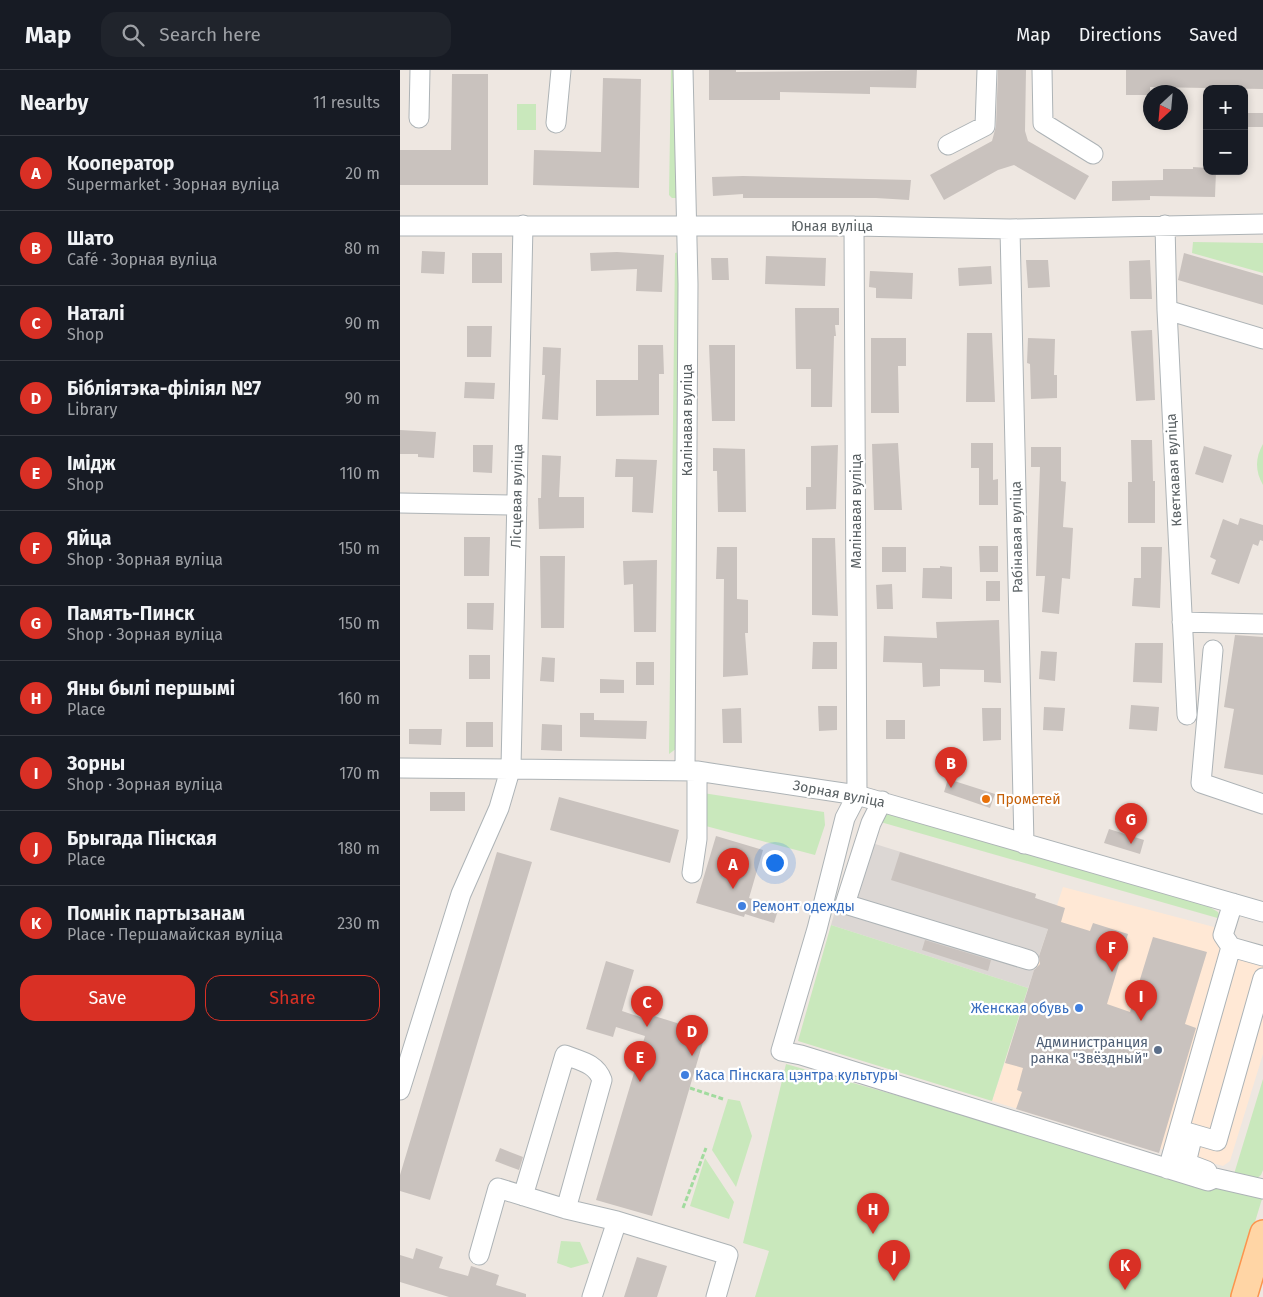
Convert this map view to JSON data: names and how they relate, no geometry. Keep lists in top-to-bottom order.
{
  "streets": {
    "street": [
      "Юная вуліца",
      "Калінавая вуліца",
      "Кветкавая вуліца",
      "Лісцевая вуліца",
      "Малінавая вуліца",
      "Рабінавая вуліца",
      "Зорная вуліца"
    ]
  },
  "crossings": [
    ["Юная вуліца", "Калінавая вуліца"],
    ["Юная вуліца", "Кветкавая вуліца"],
    ["Юная вуліца", "Лісцевая вуліца"],
    ["Юная вуліца", "Малінавая вуліца"],
    ["Юная вуліца", "Рабінавая вуліца"],
    ["Калінавая вуліца", "Зорная вуліца"],
    ["Лісцевая вуліца", "Зорная вуліца"],
    ["Малінавая вуліца", "Зорная вуліца"],
    ["Рабінавая вуліца", "Зорная вуліца"]
  ],
  "places": [
    "Прометей",
    "Ремонт одежды",
    "Женская обувь",
    "Администранция ранка \"Звёздный\"",
    "Каса Пінскага цэнтра культуры"
  ],
  "north": "bottom left",
  "page": {
    "header": "Map",
    "search": "Search here",
    "nav": ["Map", "Directions", "Saved"],
    "heading": ["Nearby", "11 results"],
    "map_buttons": ["+", "−"],
    "list": [
      {
        "mark": "A",
        "name": "Кооператор",
        "note": "Supermarket · Зорная вуліца",
        "value": "20 m"
      },
      {
        "mark": "B",
        "name": "Шато",
        "note": "Café · Зорная вуліца",
        "value": "80 m"
      },
      {
        "mark": "C",
        "name": "Наталі",
        "note": "Shop",
        "value": "90 m"
      },
      {
        "mark": "D",
        "name": "Бібліятэка-філіял №7",
        "note": "Library",
        "value": "90 m"
      },
      {
        "mark": "E",
        "name": "Імідж",
        "note": "Shop",
        "value": "110 m"
      },
      {
        "mark": "F",
        "name": "Яйца",
        "note": "Shop · Зорная вуліца",
        "value": "150 m"
      },
      {
        "mark": "G",
        "name": "Память-Пинск",
        "note": "Shop · Зорная вуліца",
        "value": "150 m"
      },
      {
        "mark": "H",
        "name": "Яны былі першымі",
        "note": "Place",
        "value": "160 m"
      },
      {
        "mark": "I",
        "name": "Зорны",
        "note": "Shop · Зорная вуліца",
        "value": "170 m"
      },
      {
        "mark": "J",
        "name": "Брыгада Пінская",
        "note": "Place",
        "value": "180 m"
      },
      {
        "mark": "K",
        "name": "Помнік партызанам",
        "note": "Place · Першамайская вуліца",
        "value": "230 m"
      }
    ],
    "pins": [
      "B",
      "G",
      "A",
      "F",
      "I",
      "C",
      "D",
      "E",
      "H",
      "J",
      "K"
    ],
    "buttons": ["Save", "Share"]
  }
}
